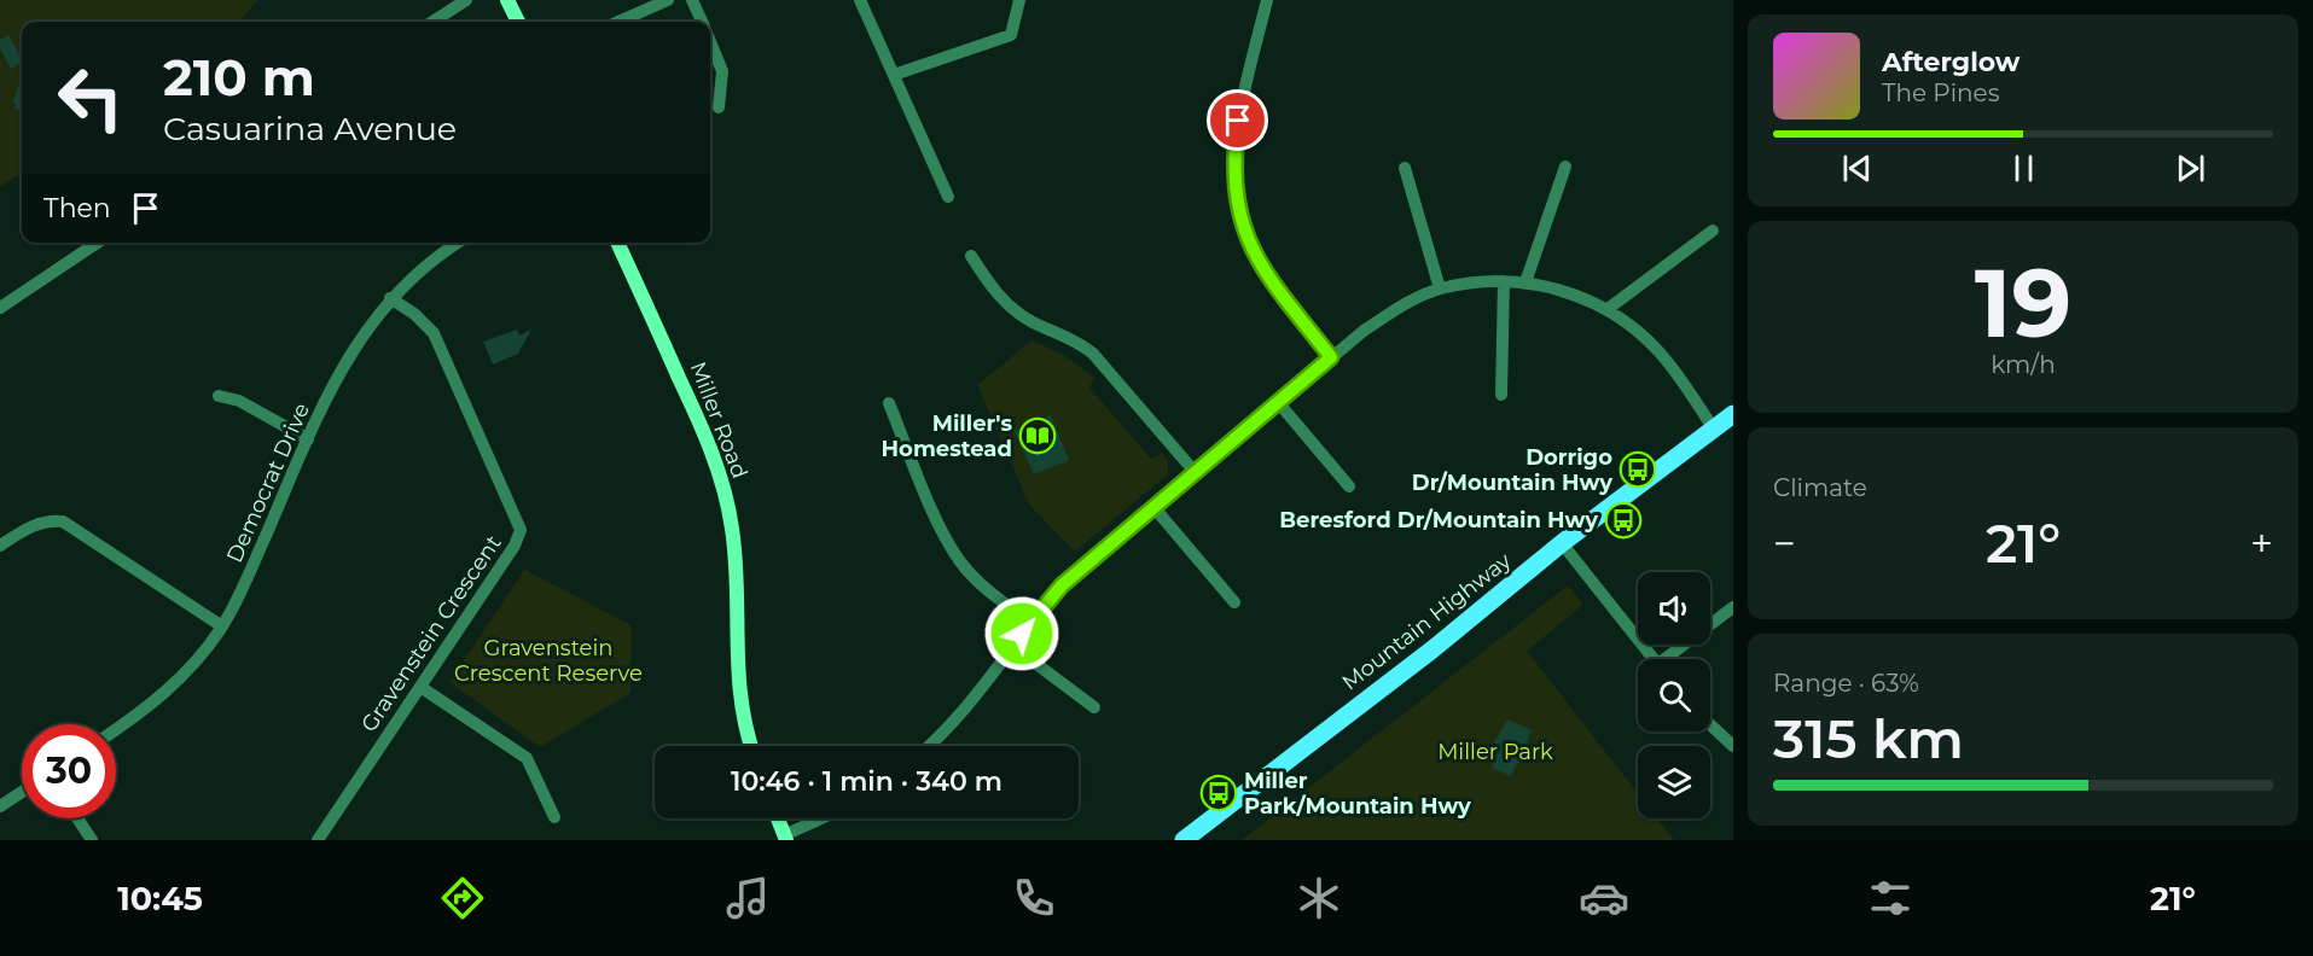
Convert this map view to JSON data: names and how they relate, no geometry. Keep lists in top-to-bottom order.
{
  "streets": {
    "main road": ["Miller Road", "Mountain Highway"],
    "street": ["Democrat Drive", "Gravenstein Crescent"]
  },
  "crossings": [
    ["Democrat Drive", "Gravenstein Crescent"]
  ],
  "parks": ["Gravenstein Crescent Reserve", "Miller Park"],
  "places": {
    "library": ["Miller's Homestead"],
    "bus stop": ["Dorrigo Dr/Mountain Hwy", "Beresford Dr/Mountain Hwy", "Miller Park/Mountain Hwy"]
  },
  "page": {
    "turn": ["210 m", "Casuarina Avenue"],
    "song": ["Afterglow", "The Pines"],
    "then": "Then",
    "tile": [
      ["19", "km/h"],
      "Climate",
      ["Range · 63%", "315 km"]
    ],
    "heat": ["−", "21°", "+"],
    "limit": "30",
    "trip": "10:46 · 1 min · 340 m",
    "tabs": ["10:45", "21°"]
  }
}
